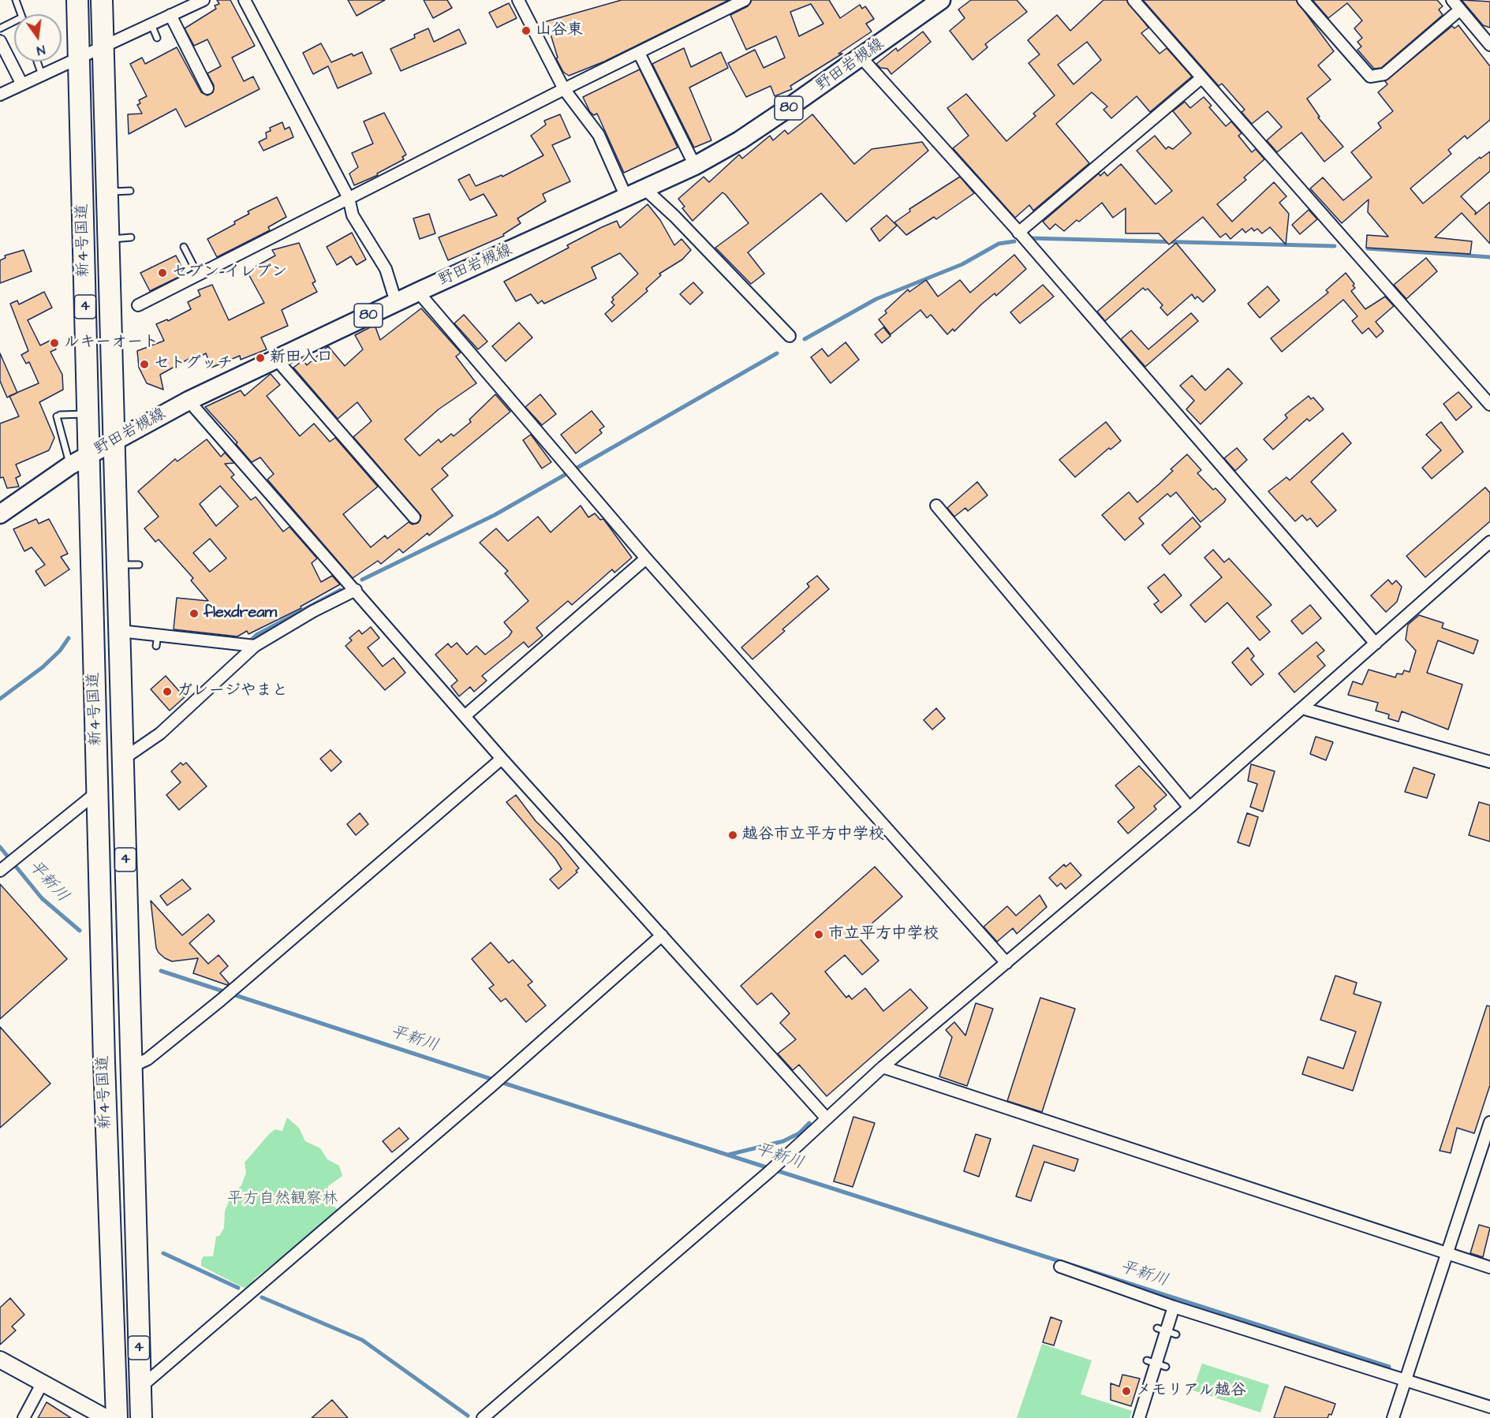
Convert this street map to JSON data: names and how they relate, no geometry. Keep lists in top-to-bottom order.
{
  "streets": {
    "highway": ["新4号国道", "4"],
    "main road": ["野田岩槻線", "80"]
  },
  "crossings": [
    ["野田岩槻線", "新4号国道"]
  ],
  "water": ["平新川"],
  "parks": ["平方自然観察林"],
  "places": [
    "山谷東",
    "セブン-イレブン",
    "ルキーオート",
    "新田入口",
    "セトグッチ",
    "flexdream",
    "ガレージやまと",
    "越谷市立平方中学校",
    "市立平方中学校",
    "メモリアル越谷"
  ],
  "north": "bottom"
}
